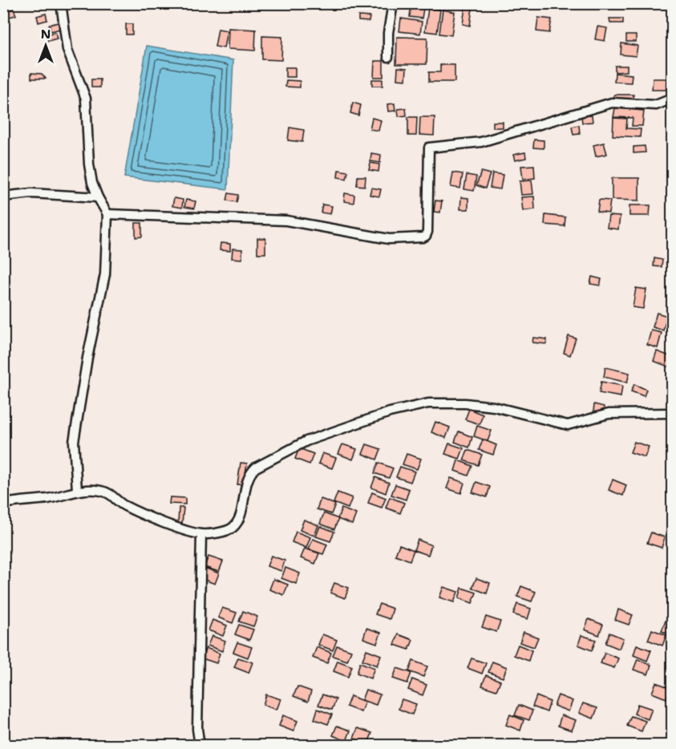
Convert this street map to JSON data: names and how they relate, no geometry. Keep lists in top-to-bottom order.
{
  "north": "top"
}
